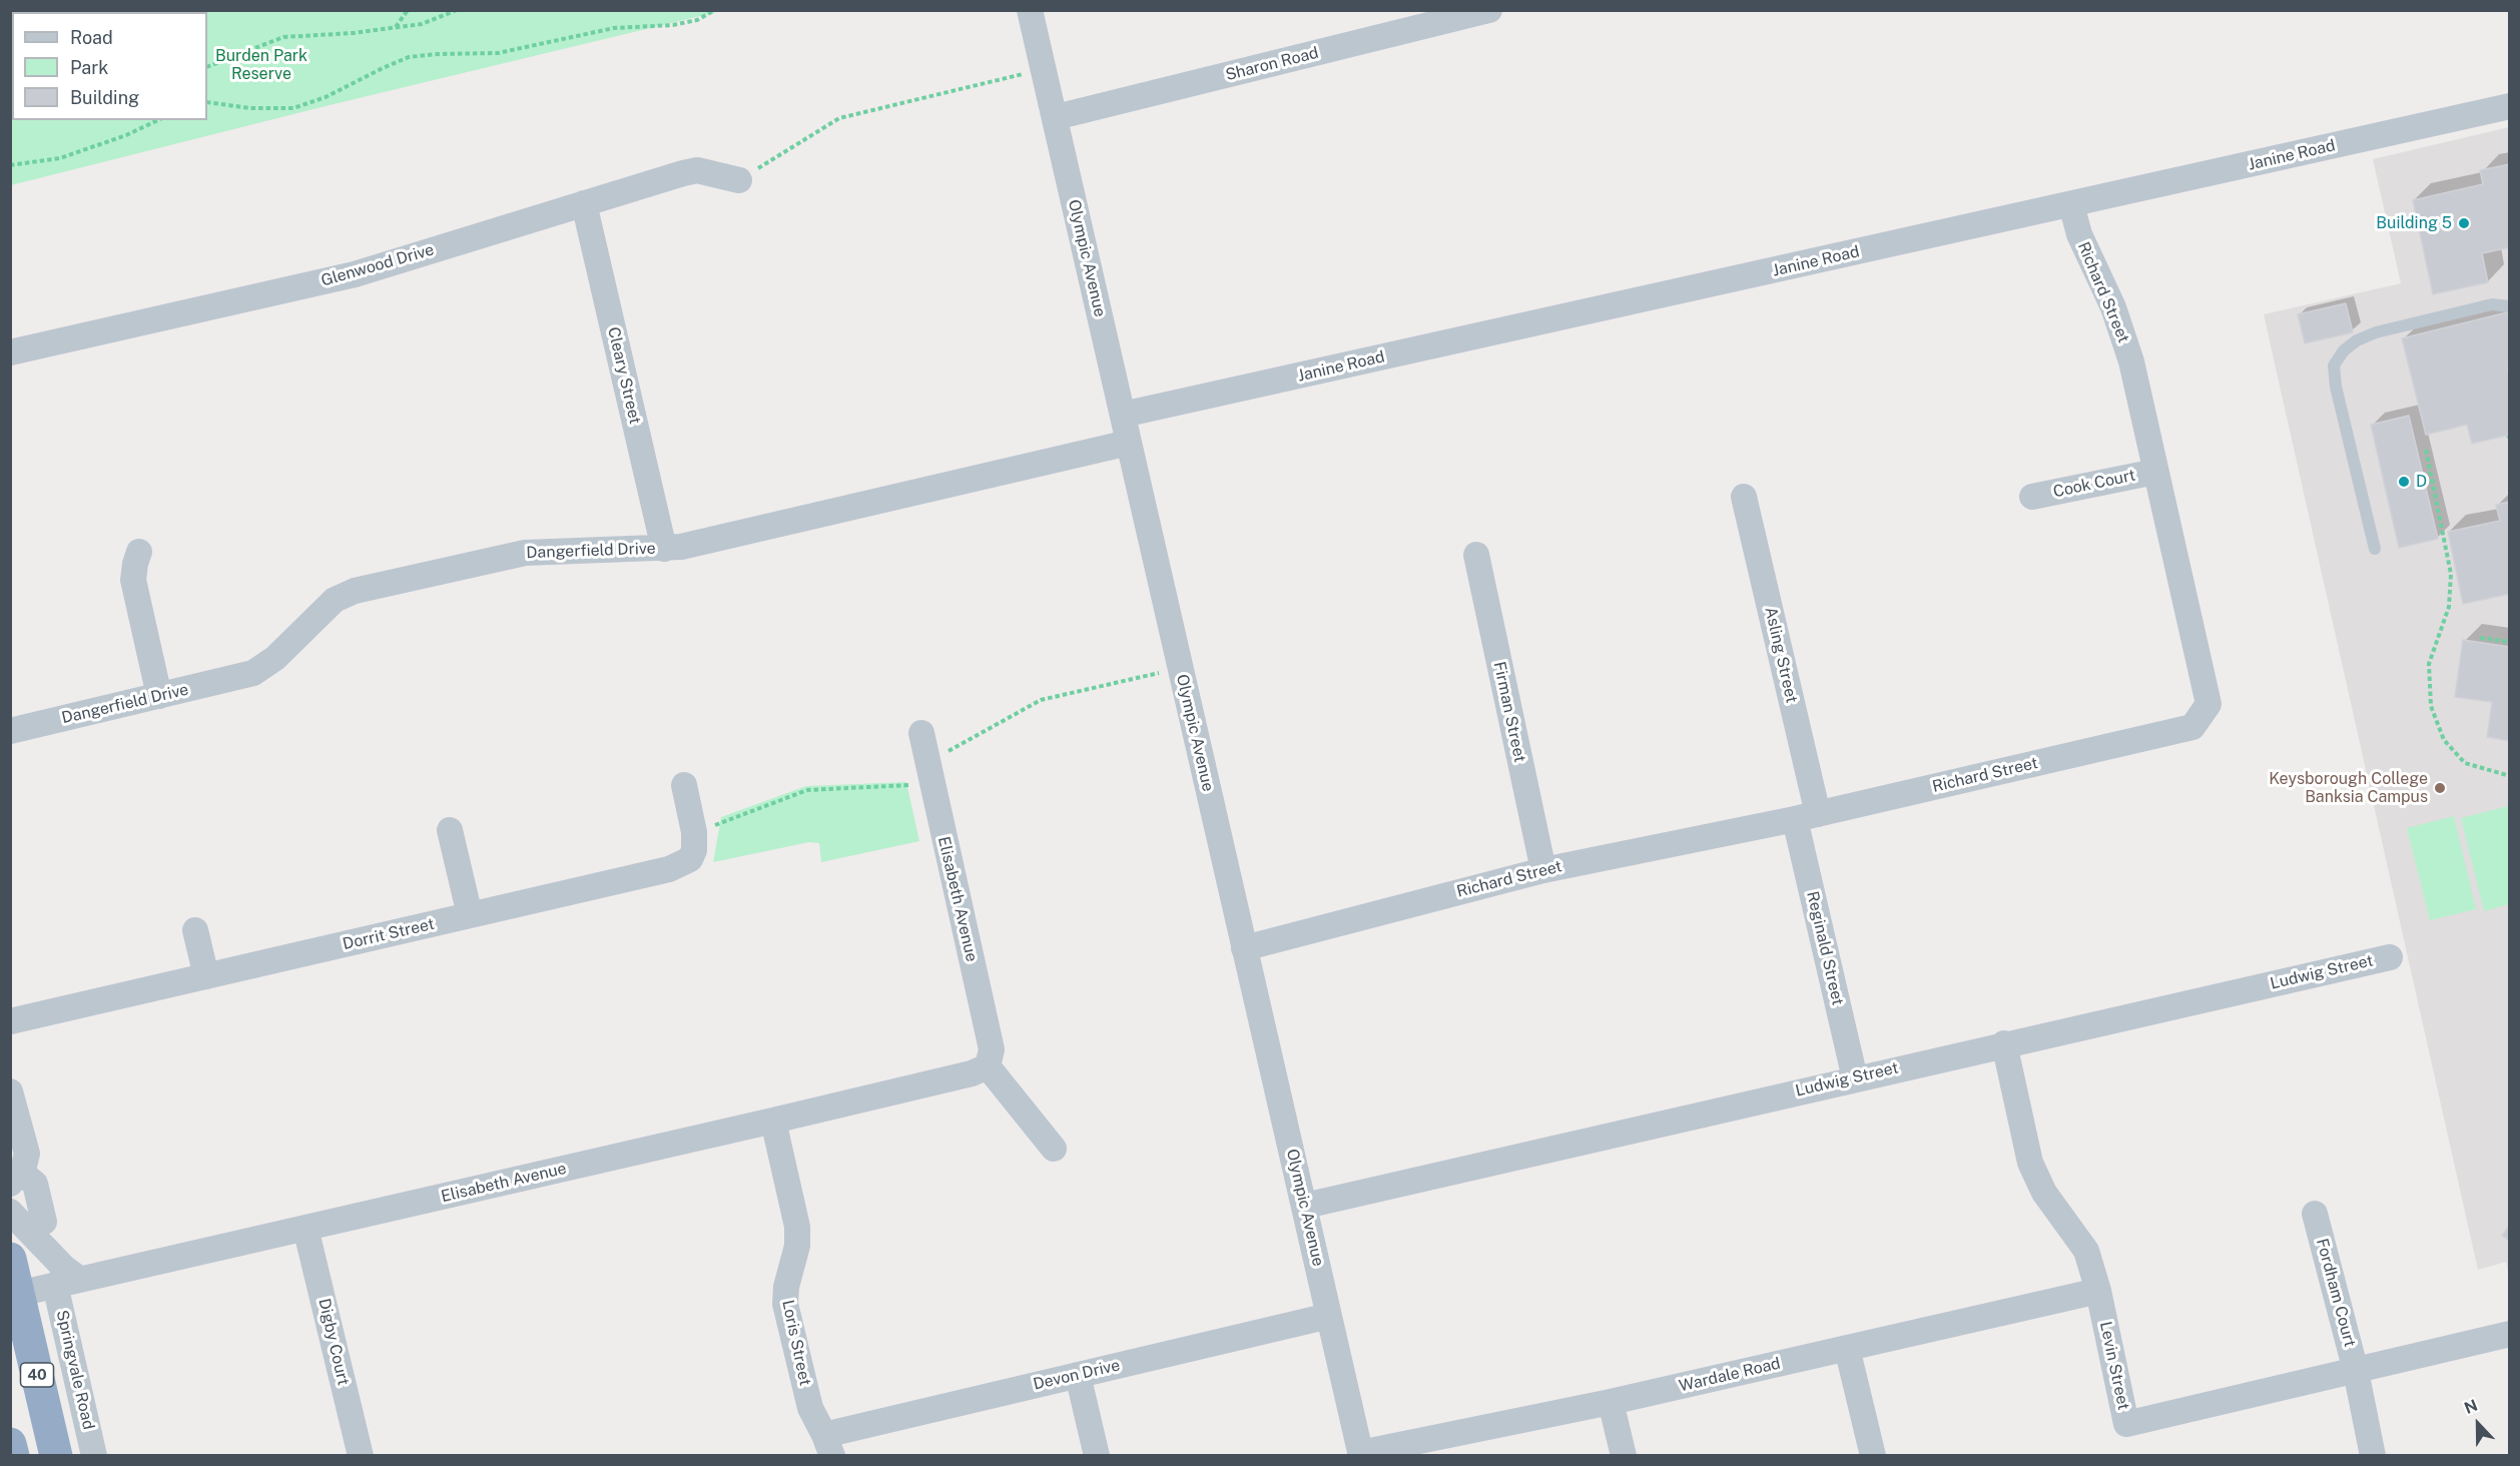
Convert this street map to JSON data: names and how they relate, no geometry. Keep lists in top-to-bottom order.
{
  "streets": {
    "highway": ["40"],
    "street": [
      "Sharon Road",
      "Janine Road",
      "Olympic Avenue",
      "Glenwood Drive",
      "Richard Street",
      "Cleary Street",
      "Cook Court",
      "Dangerfield Drive",
      "Asling Street",
      "Firman Street",
      "Elisabeth Avenue",
      "Dorrit Street",
      "Reginald Street",
      "Ludwig Street",
      "Fordham Court",
      "Digby Court",
      "Loris Street",
      "Levin Street",
      "Springvale Road",
      "Devon Drive",
      "Wardale Road"
    ]
  },
  "crossings": [
    ["Sharon Road", "Olympic Avenue"],
    ["Janine Road", "Olympic Avenue"],
    ["Janine Road", "Richard Street"],
    ["Olympic Avenue", "Richard Street"],
    ["Olympic Avenue", "Dangerfield Drive"],
    ["Olympic Avenue", "Ludwig Street"],
    ["Olympic Avenue", "Devon Drive"],
    ["Olympic Avenue", "Wardale Road"],
    ["Glenwood Drive", "Cleary Street"],
    ["Richard Street", "Cook Court"],
    ["Richard Street", "Asling Street"],
    ["Richard Street", "Firman Street"],
    ["Richard Street", "Reginald Street"],
    ["Cleary Street", "Dangerfield Drive"],
    ["Asling Street", "Reginald Street"],
    ["Elisabeth Avenue", "Digby Court"],
    ["Elisabeth Avenue", "Loris Street"],
    ["Elisabeth Avenue", "Springvale Road"],
    ["Elisabeth Avenue", "40"],
    ["Reginald Street", "Ludwig Street"],
    ["Ludwig Street", "Levin Street"],
    ["Fordham Court", "Levin Street"],
    ["Loris Street", "Devon Drive"],
    ["Levin Street", "Wardale Road"]
  ],
  "parks": ["Burden Park Reserve"],
  "places": ["Building 5", "D", "Keysborough College Banksia Campus"],
  "legend": ["Road", "Park", "Building"],
  "north": "top"
}
